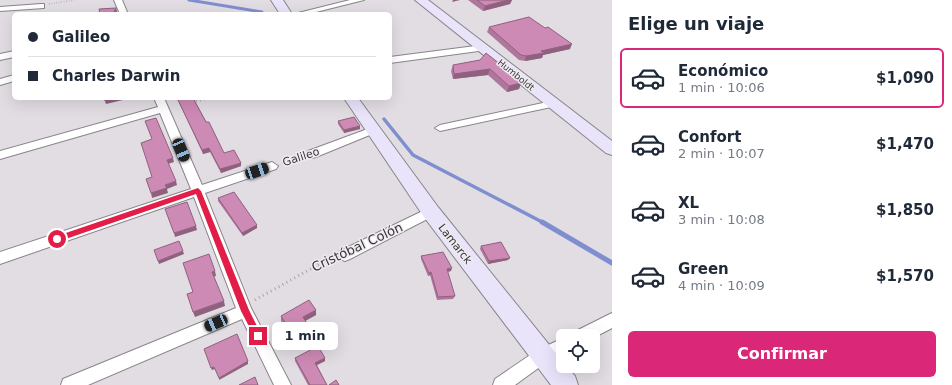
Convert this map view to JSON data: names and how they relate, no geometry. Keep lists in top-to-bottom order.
{
  "streets": {
    "main road": ["Humboldt", "Lamarck"],
    "street": ["Galileo", "Cristóbal Colón"]
  },
  "crossings": [
    ["Galileo", "Lamarck"],
    ["Lamarck", "Cristóbal Colón"]
  ],
  "page": {
    "heading": "Elige un viaje",
    "banner": ["Galileo", "Charles Darwin"],
    "list": [
      {
        "name": "Económico",
        "note": "1 min · 10:06",
        "value": "$1,090"
      },
      {
        "name": "Confort",
        "note": "2 min · 10:07",
        "value": "$1,470"
      },
      {
        "name": "XL",
        "note": "3 min · 10:08",
        "value": "$1,850"
      },
      {
        "name": "Green",
        "note": "4 min · 10:09",
        "value": "$1,570"
      }
    ],
    "bubble": "1 min",
    "buttons": "Confirmar"
  }
}
